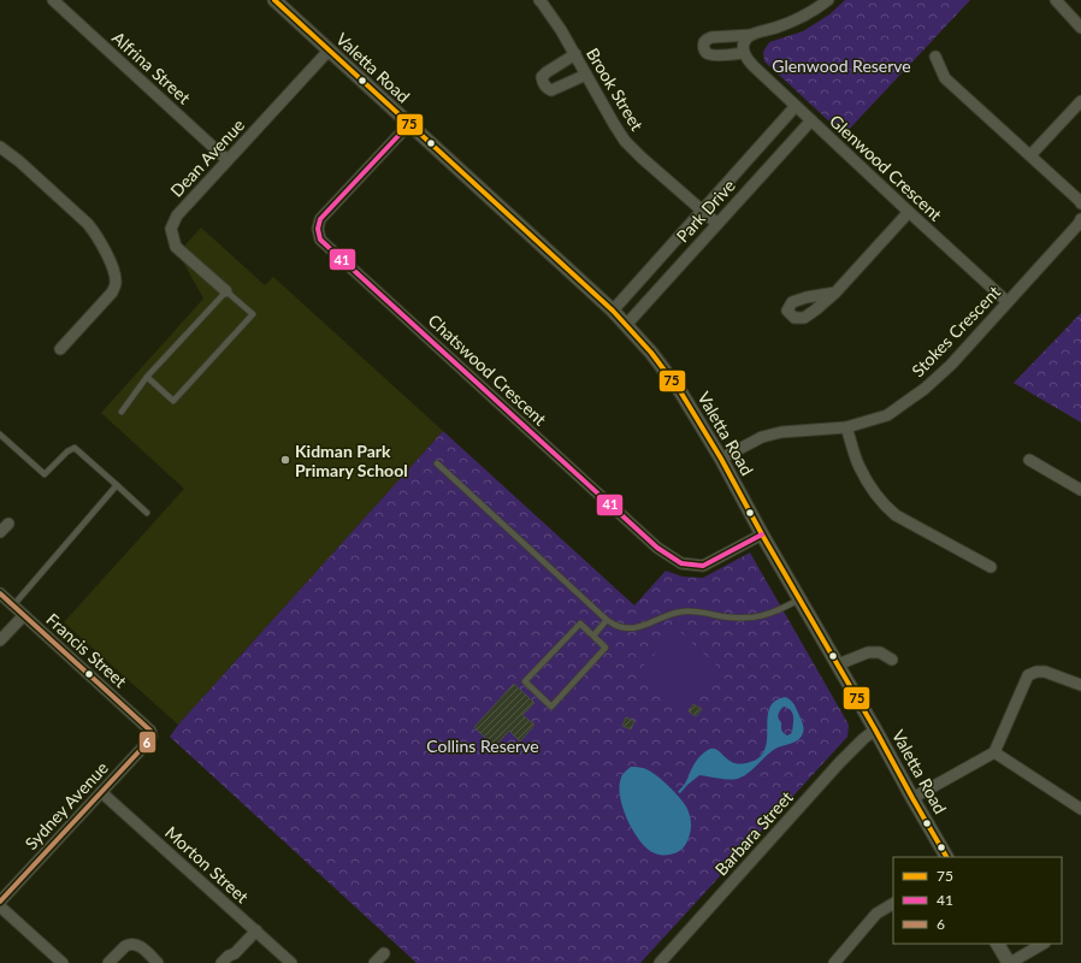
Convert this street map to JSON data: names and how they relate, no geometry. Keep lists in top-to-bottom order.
{
  "streets": {
    "street": [
      "Alfrina Street",
      "Valetta Road",
      "Brook Street",
      "Dean Avenue",
      "Glenwood Crescent",
      "Park Drive",
      "Stokes Crescent",
      "Chatswood Crescent",
      "Francis Street",
      "Sydney Avenue",
      "Barbara Street",
      "Morton Street"
    ]
  },
  "crossings": [
    ["Alfrina Street", "Dean Avenue"],
    ["Valetta Road", "Dean Avenue"],
    ["Valetta Road", "Park Drive"],
    ["Valetta Road", "Stokes Crescent"],
    ["Valetta Road", "Chatswood Crescent"],
    ["Valetta Road", "Barbara Street"],
    ["Brook Street", "Park Drive"],
    ["Glenwood Crescent", "Park Drive"],
    ["Glenwood Crescent", "Stokes Crescent"],
    ["Francis Street", "Sydney Avenue"],
    ["Sydney Avenue", "Morton Street"]
  ],
  "parks": ["Glenwood Reserve", "Collins Reserve"],
  "places": ["Kidman Park Primary School"],
  "lines": ["transit line 75", "transit line 41", "transit line 6"],
  "legend": ["75", "41", "6"]
}
